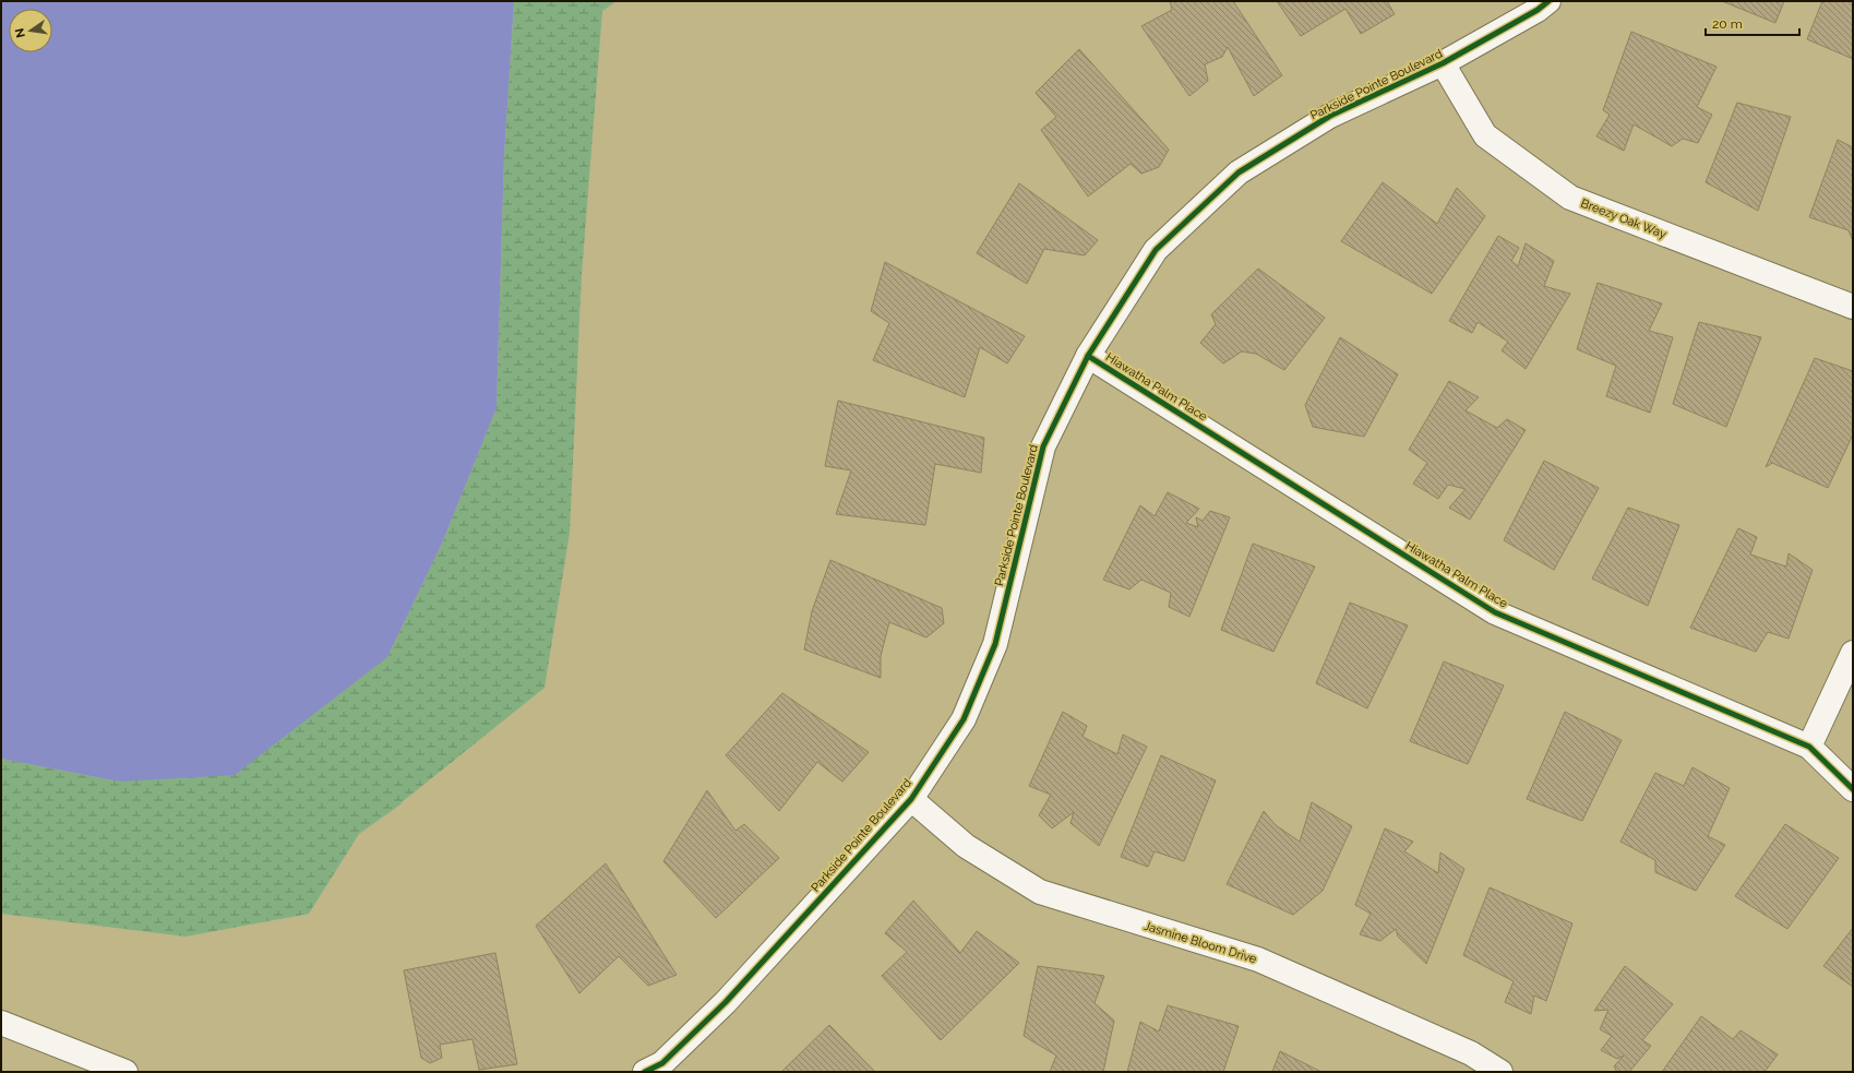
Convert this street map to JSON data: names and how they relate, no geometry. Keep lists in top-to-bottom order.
{
  "streets": {
    "street": [
      "Parkside Pointe Boulevard",
      "Breezy Oak Way",
      "Hiawatha Palm Place",
      "Jasmine Bloom Drive"
    ]
  },
  "crossings": [
    ["Parkside Pointe Boulevard", "Breezy Oak Way"],
    ["Parkside Pointe Boulevard", "Hiawatha Palm Place"],
    ["Parkside Pointe Boulevard", "Jasmine Bloom Drive"]
  ],
  "scale_bar": "20 m",
  "north": "left"
}
